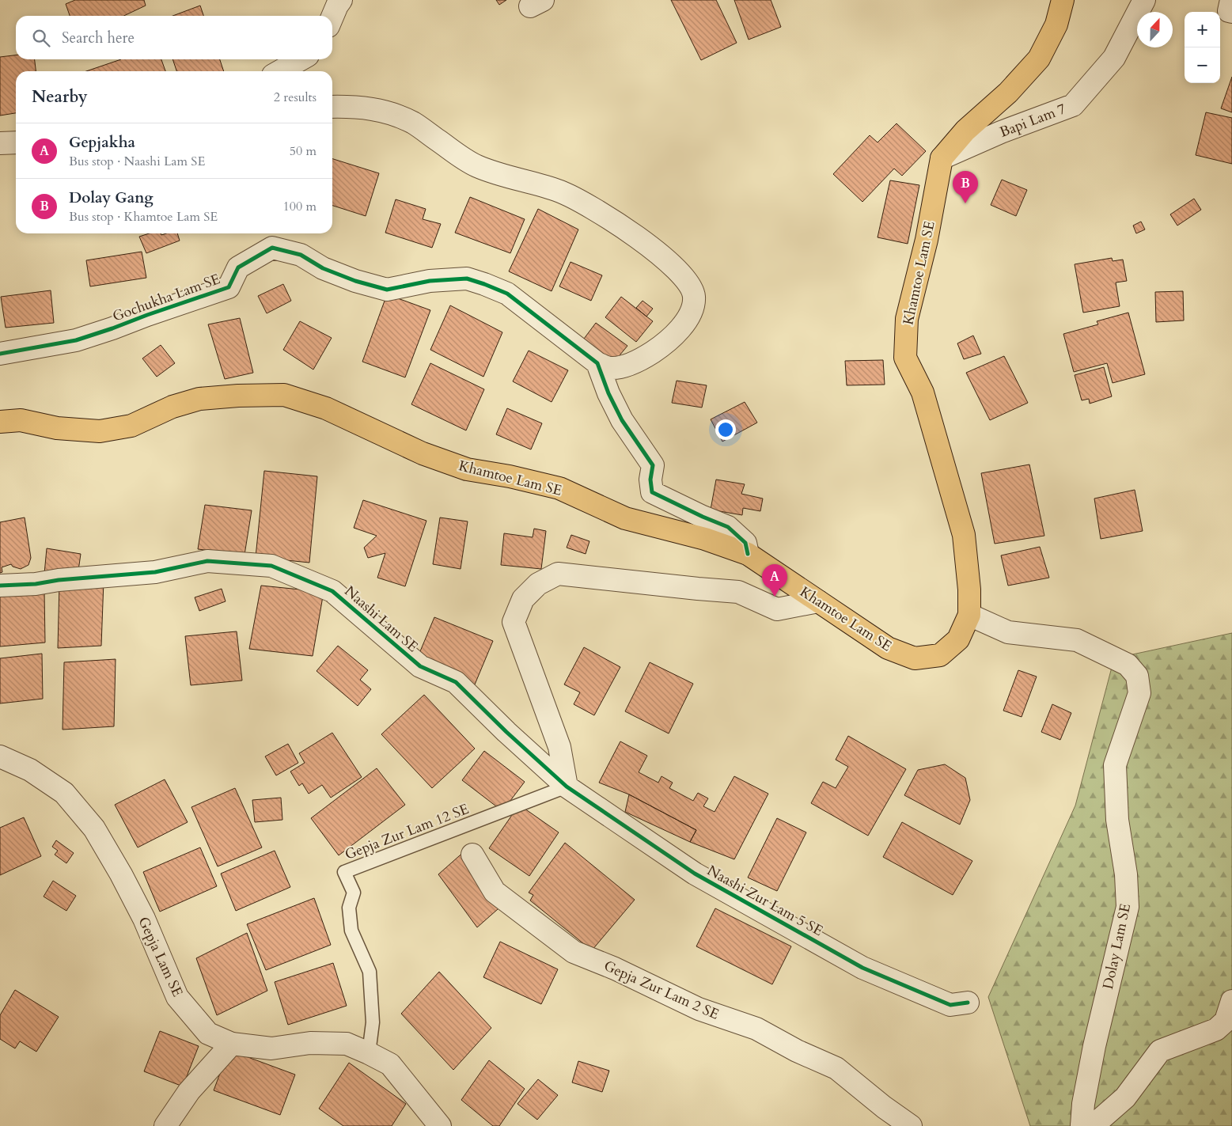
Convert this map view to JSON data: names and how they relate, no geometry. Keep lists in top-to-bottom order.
{
  "streets": {
    "main road": ["Khamtoe Lam SE"],
    "street": [
      "Bapi Lam 7",
      "Gochukha Lam SE",
      "Naashi Lam SE",
      "Naashi Zur Lam 5 SE",
      "Dolay Lam SE",
      "Gepja Lam SE",
      "Gepja Zur Lam 2 SE"
    ],
    "lane": ["Gepja Zur Lam 12 SE"]
  },
  "crossings": [
    ["Bapi Lam 7", "Khamtoe Lam SE"],
    ["Khamtoe Lam SE", "Dolay Lam SE"],
    ["Naashi Lam SE", "Gepja Zur Lam 12 SE"],
    ["Naashi Lam SE", "Naashi Zur Lam 5 SE"],
    ["Gepja Zur Lam 12 SE", "Naashi Zur Lam 5 SE"],
    ["Gepja Zur Lam 12 SE", "Gepja Lam SE"]
  ],
  "north": "top",
  "page": {
    "map_buttons": ["+", "−"],
    "search": "Search here",
    "heading": ["Nearby", "2 results"],
    "list": [
      {
        "mark": "A",
        "name": "Gepjakha",
        "note": "Bus stop · Naashi Lam SE",
        "value": "50 m"
      },
      {
        "mark": "B",
        "name": "Dolay Gang",
        "note": "Bus stop · Khamtoe Lam SE",
        "value": "100 m"
      }
    ],
    "pins": ["B", "A"]
  }
}
